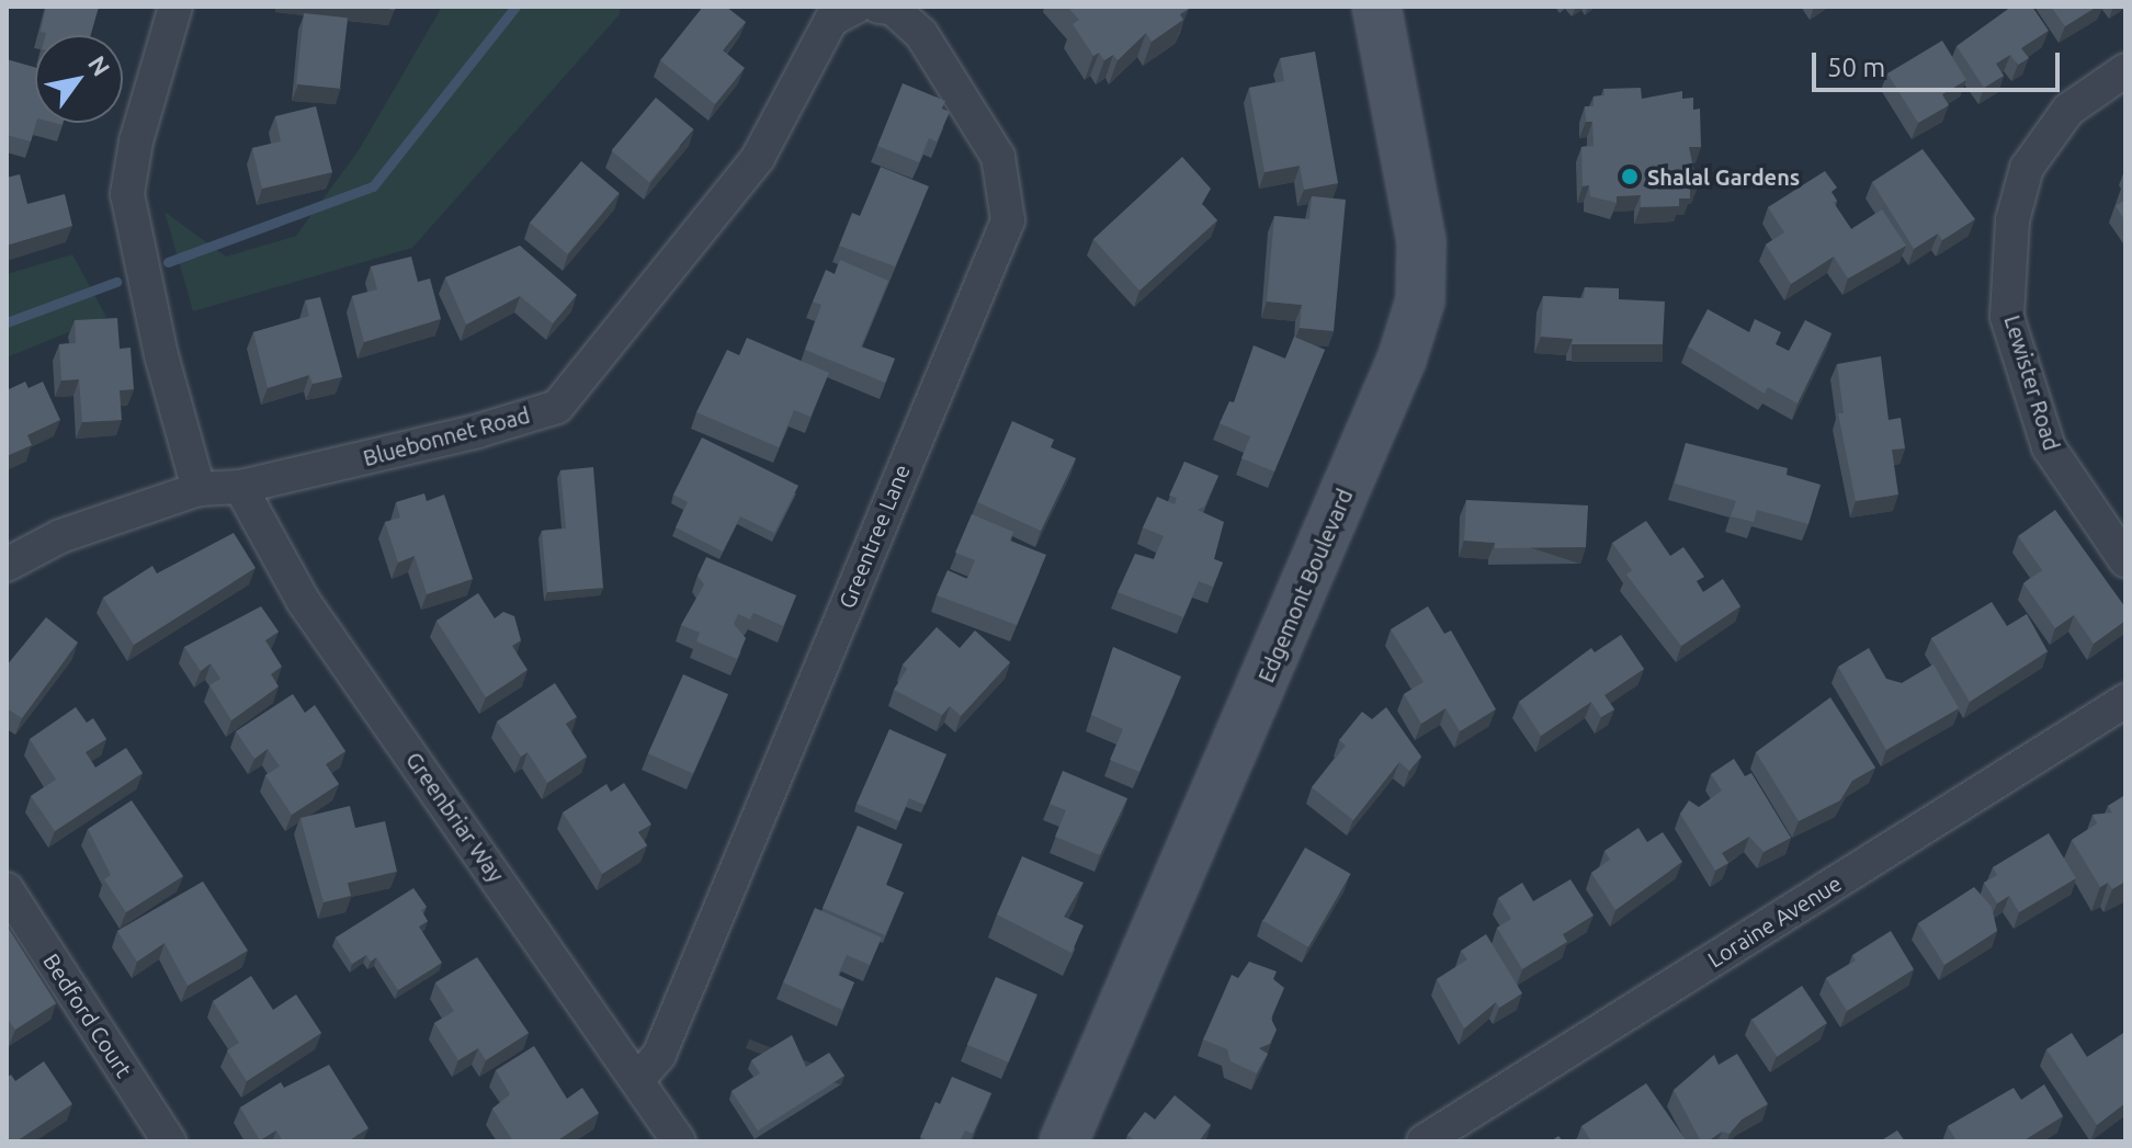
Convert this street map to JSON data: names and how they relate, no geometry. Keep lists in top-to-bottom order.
{
  "streets": {
    "street": [
      "Lewister Road",
      "Bluebonnet Road",
      "Greentree Lane",
      "Edgemont Boulevard",
      "Greenbriar Way",
      "Loraine Avenue",
      "Bedford Court"
    ]
  },
  "crossings": [
    ["Bluebonnet Road", "Greenbriar Way"],
    ["Greentree Lane", "Greenbriar Way"]
  ],
  "places": ["Shalal Gardens"],
  "scale_bar": "50 m",
  "north": "top right"
}
